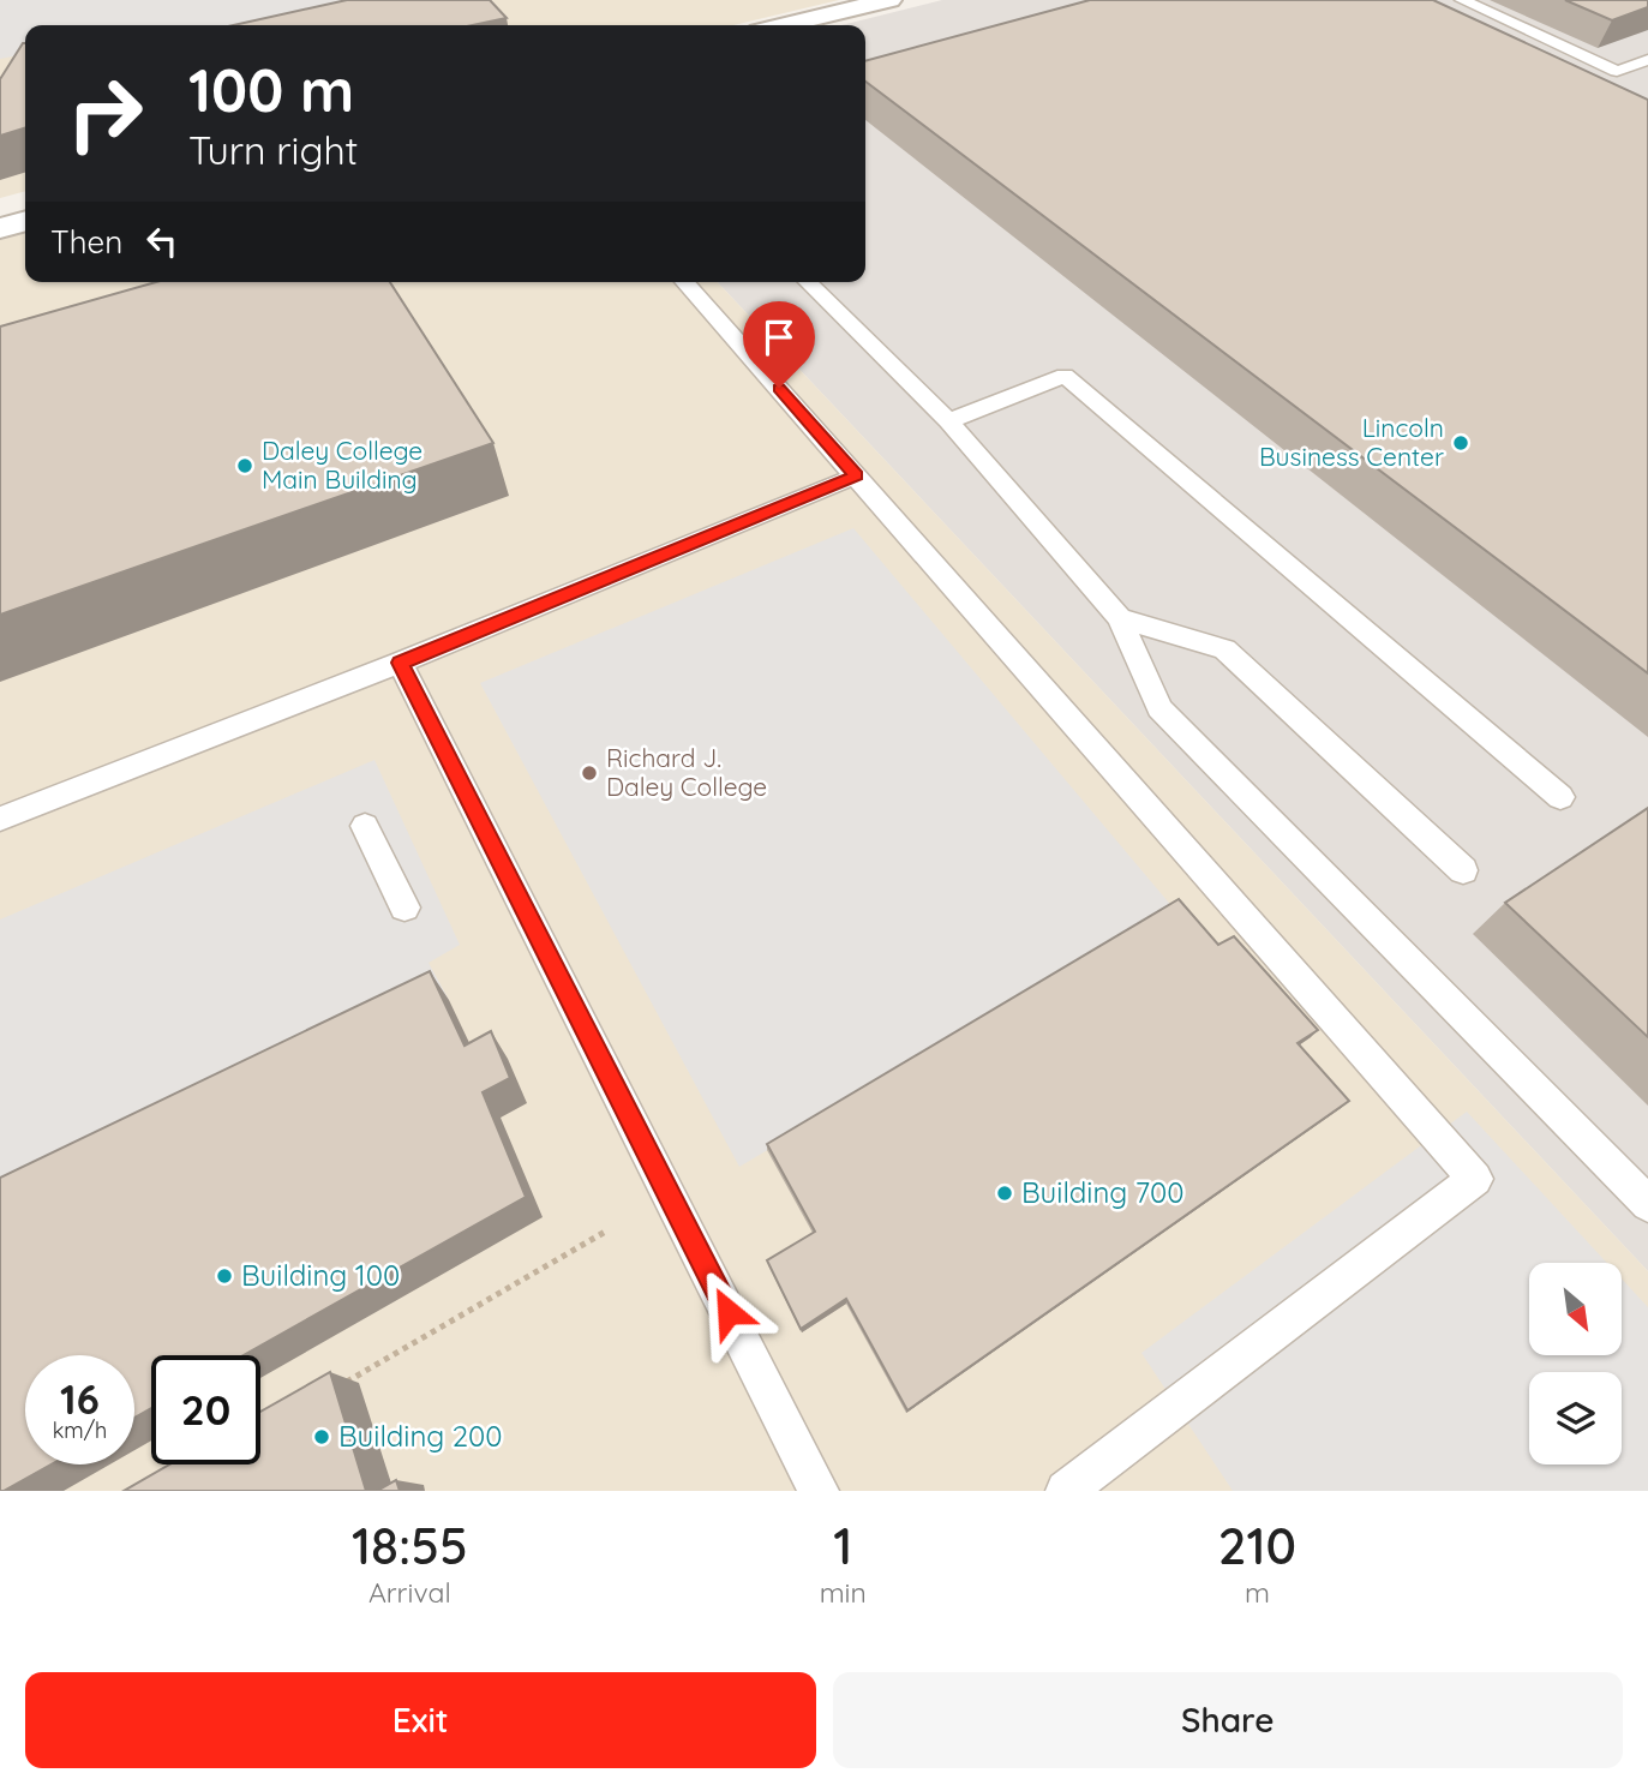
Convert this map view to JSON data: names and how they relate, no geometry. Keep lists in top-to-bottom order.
{
  "places": [
    "Lincoln Business Center",
    "Daley College Main Building",
    "Richard J. Daley College",
    "Building 700",
    "Building 100",
    "Building 200"
  ],
  "north": "bottom right",
  "page": {
    "turn": ["100 m", "Turn right"],
    "then": "Then",
    "speed": "16 km/h",
    "limit": "20",
    "eta": [
      "18:55",
      "Arrival",
      "1",
      "min",
      "210",
      "m"
    ],
    "buttons": ["Exit", "Share"]
  }
}
